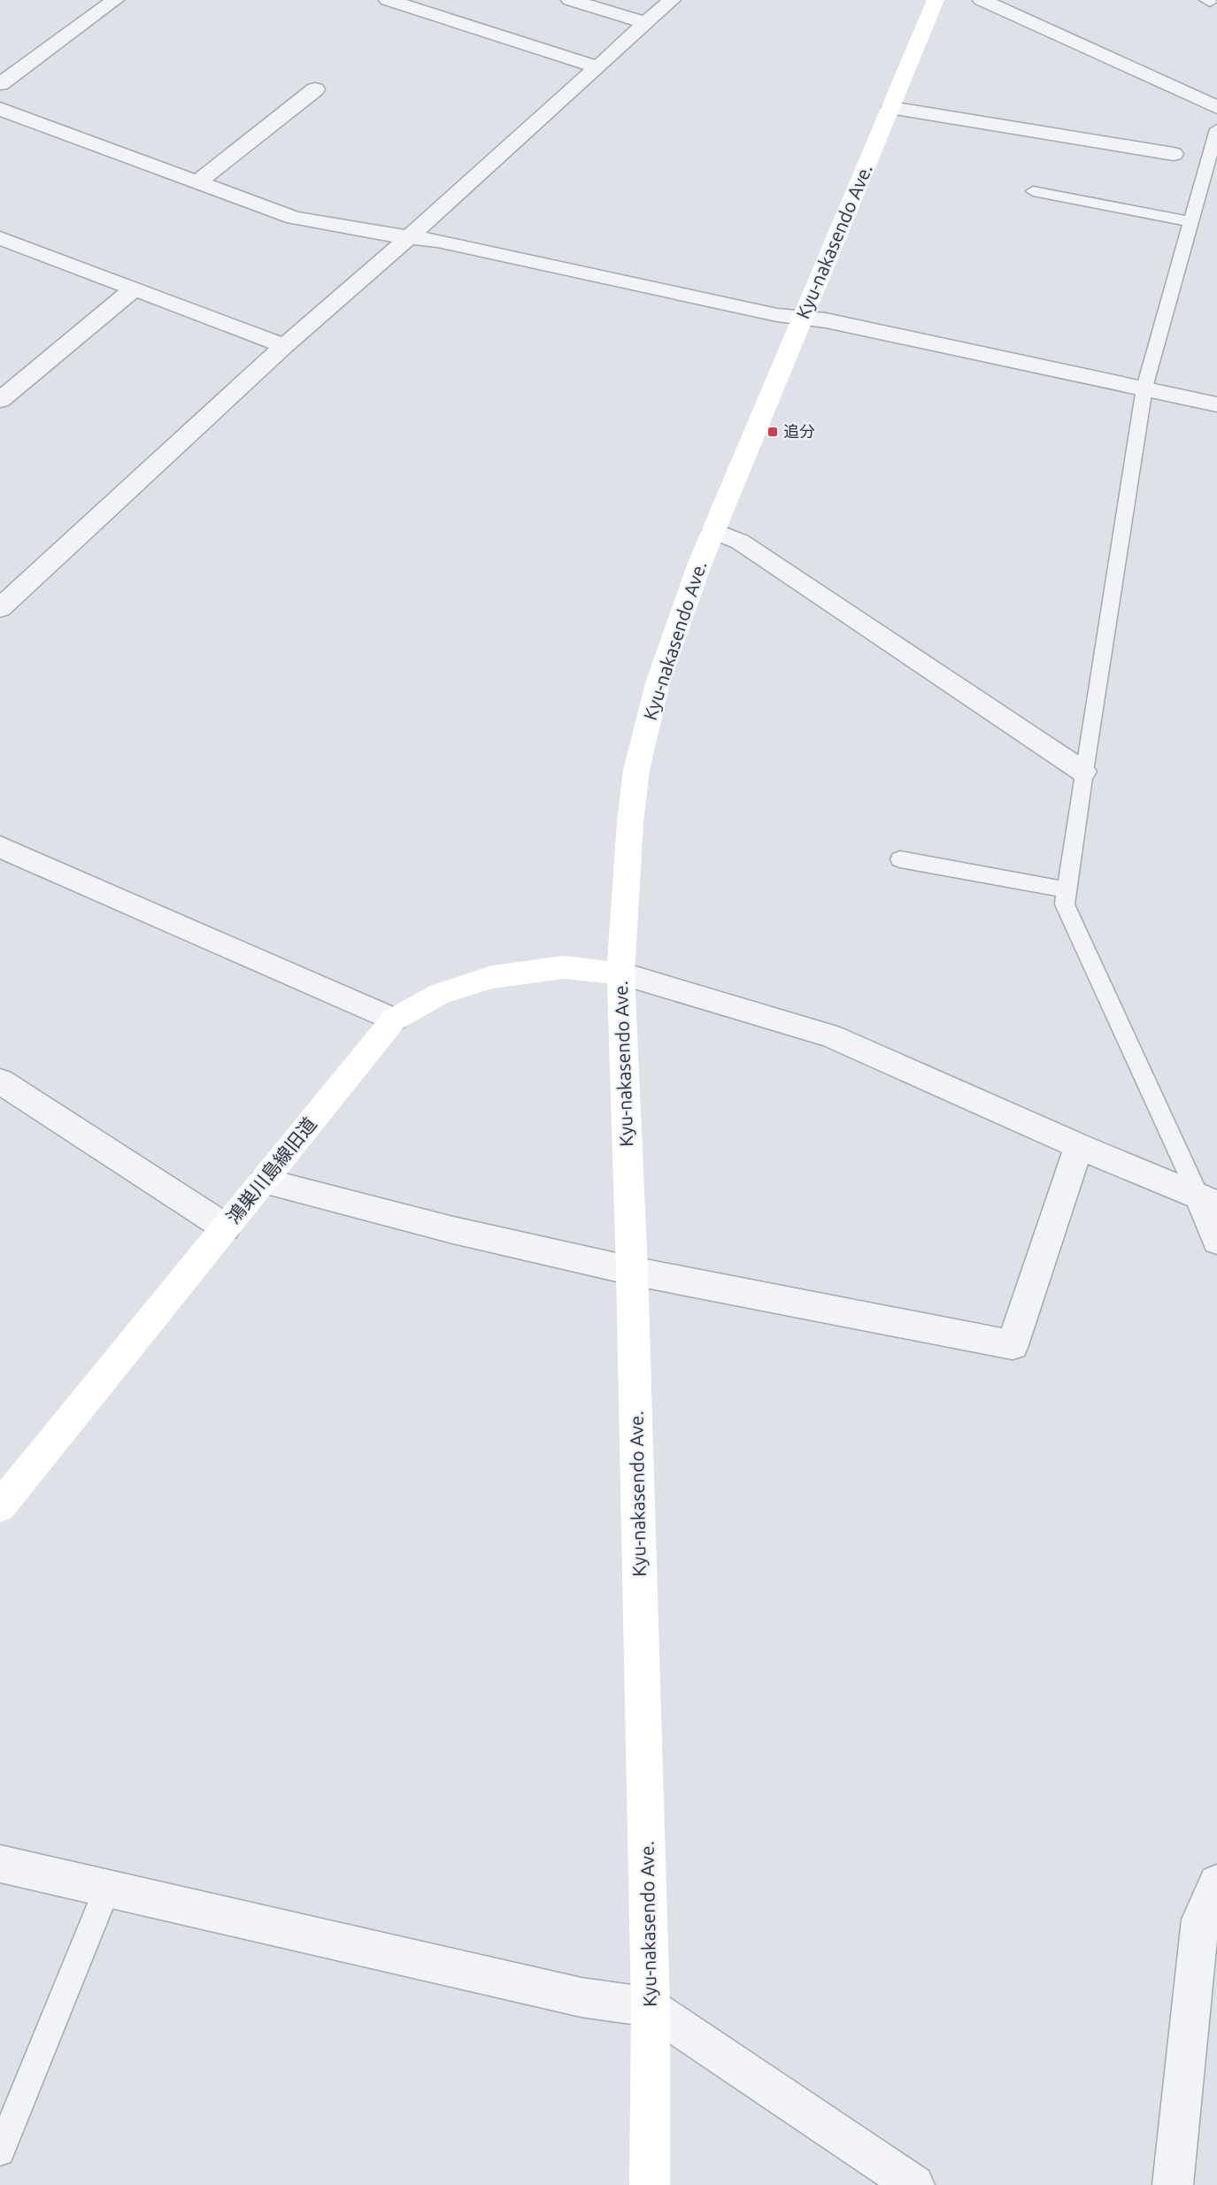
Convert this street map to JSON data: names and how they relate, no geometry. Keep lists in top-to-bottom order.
{
  "streets": {
    "main road": ["Kyu-nakasendo Ave.", "鴻巣川島線旧道"]
  },
  "crossings": [
    ["Kyu-nakasendo Ave.", "鴻巣川島線旧道"]
  ],
  "places": {
    "transit": ["追分"]
  }
}
